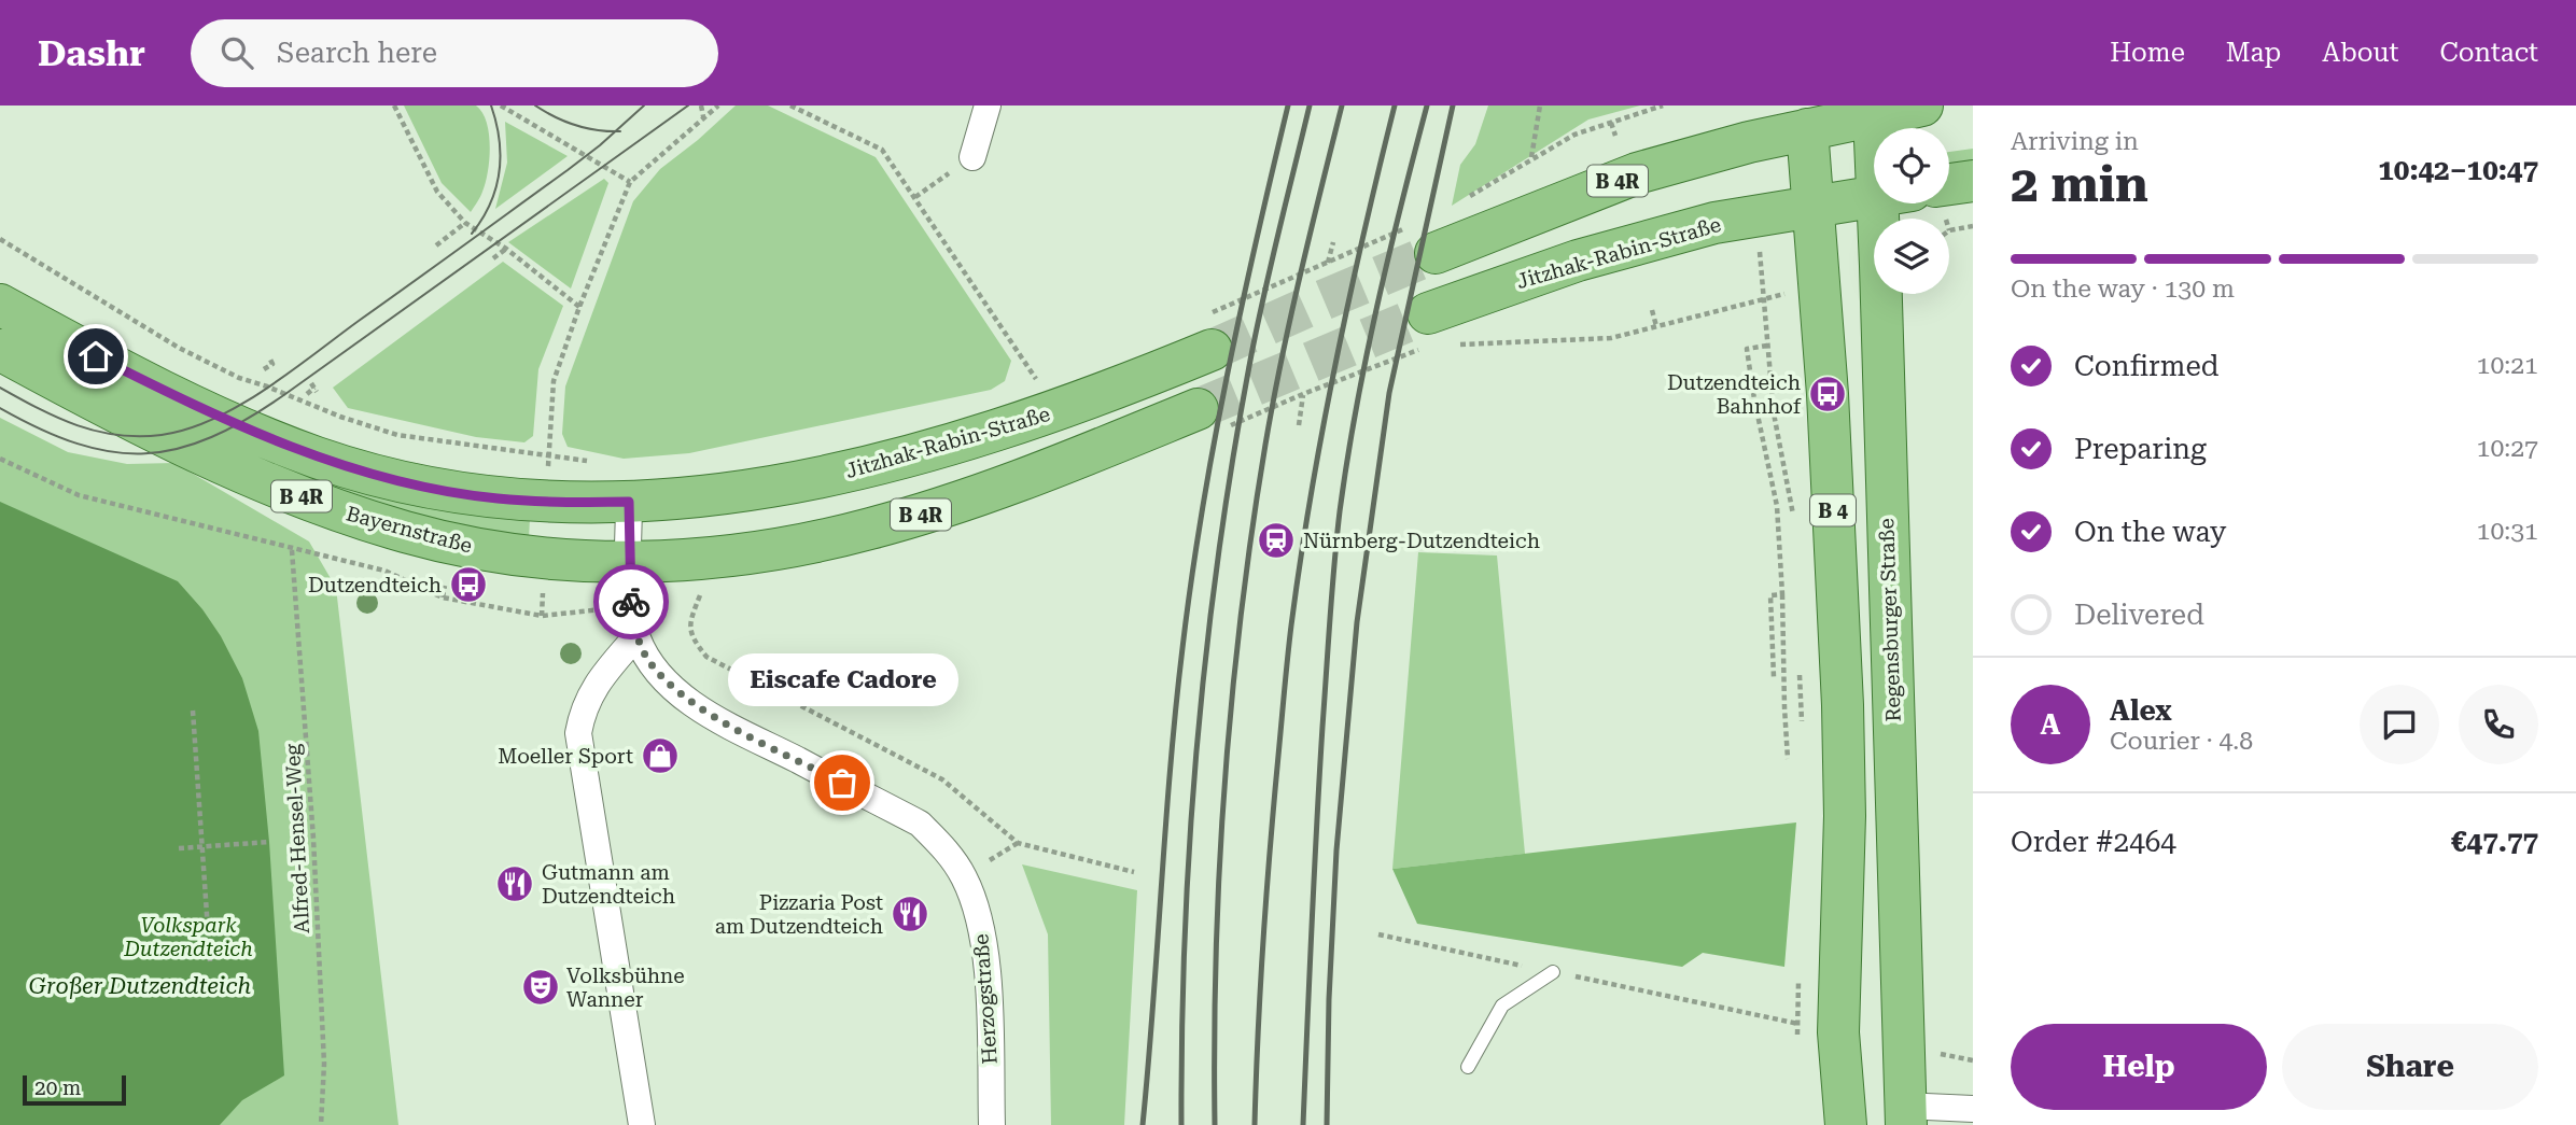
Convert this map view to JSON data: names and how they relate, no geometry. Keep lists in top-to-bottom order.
{
  "streets": {
    "main road": [
      "B 4R",
      "Jitzhak-Rabin-Straße",
      "B 4",
      "Bayernstraße",
      "Regensburger Straße"
    ],
    "street": ["Herzogstraße"],
    "path": ["Alfred-Hensel-Weg"]
  },
  "crossings": [
    ["B 4R", "Jitzhak-Rabin-Straße"],
    ["B 4R", "B 4"],
    ["B 4R", "Bayernstraße"],
    ["B 4R", "Regensburger Straße"],
    ["Jitzhak-Rabin-Straße", "B 4"]
  ],
  "water": ["Großer Dutzendteich"],
  "parks": ["Volkspark Dutzendteich"],
  "places": {
    "bus stop": ["Dutzendteich Bahnhof", "Dutzendteich"],
    "station": ["Nürnberg-Dutzendteich"],
    "shop": ["Moeller Sport"],
    "other": ["Eiscafe Cadore"],
    "restaurant": ["Gutmann am Dutzendteich", "Pizzaria Post am Dutzendteich"],
    "theatre": ["Volksbühne Wanner"]
  },
  "scale_bar": "20 m",
  "page": {
    "header": "Dashr",
    "search": "Search here",
    "nav": [
      "Home",
      "Map",
      "About",
      "Contact"
    ],
    "heading": ["2 min", "Arriving in", "10:42–10:47"],
    "panel": [
      "Alex",
      "Courier · 4.8",
      "Order #2464",
      "€47.77"
    ],
    "bar": "On the way · 130 m",
    "list": [
      ["Confirmed", "10:21"],
      ["Preparing", "10:27"],
      ["On the way", "10:31"],
      "Delivered"
    ],
    "bubble": "Eiscafe Cadore",
    "round": "A",
    "buttons": ["Help", "Share"],
    "scale": "20 m"
  }
}
